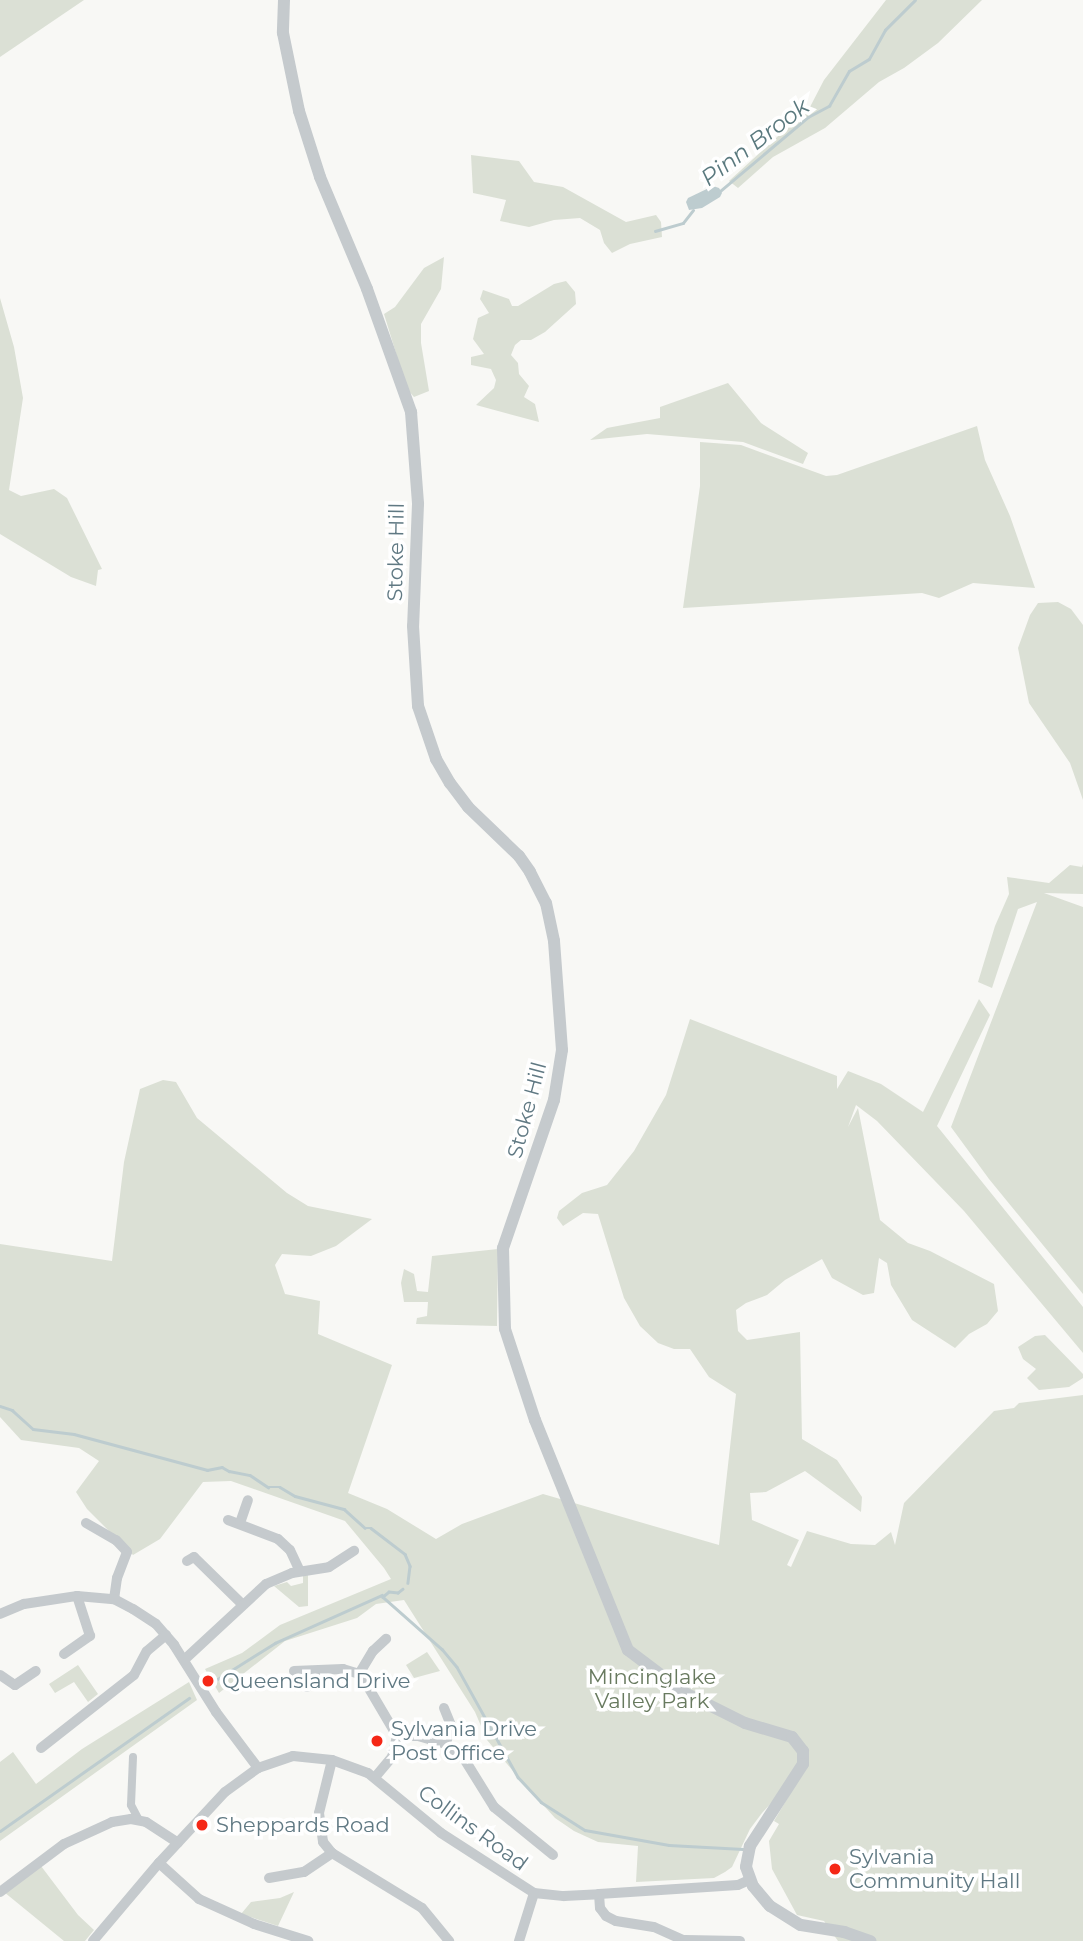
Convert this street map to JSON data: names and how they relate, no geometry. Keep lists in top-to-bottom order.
{
  "streets": {
    "street": ["Stoke Hill", "Collins Road"]
  },
  "crossings": [
    ["Stoke Hill", "Collins Road"]
  ],
  "water": ["Pinn Brook"],
  "parks": ["Mincinglake Valley Park"],
  "places": [
    "Queensland Drive",
    "Sylvania Drive Post Office",
    "Sheppards Road",
    "Sylvania Community Hall"
  ]
}
